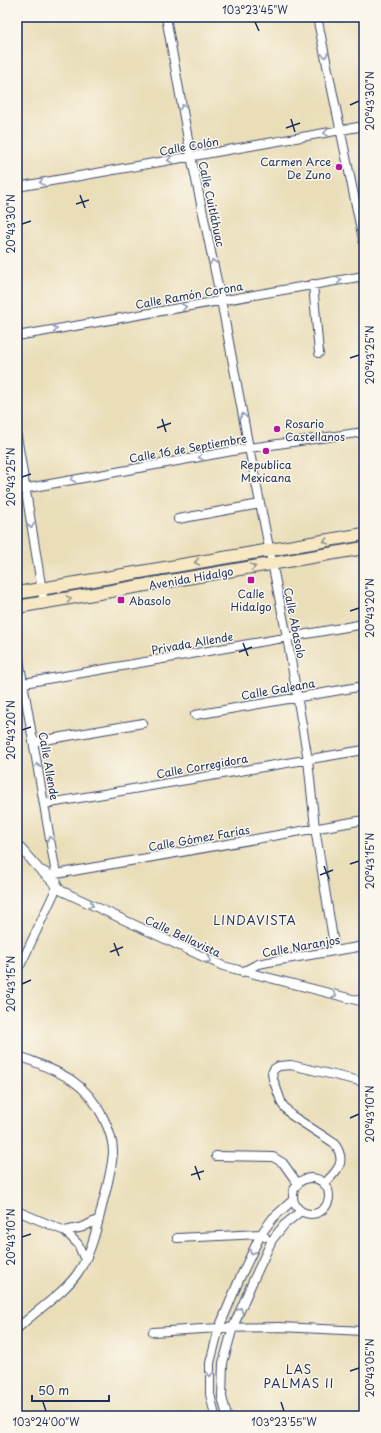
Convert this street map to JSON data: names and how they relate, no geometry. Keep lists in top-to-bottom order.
{
  "streets": {
    "main road": ["Avenida Hidalgo"],
    "street": [
      "Calle Colón",
      "Calle Cuitláhuac",
      "Calle Ramón Corona",
      "Calle 16 de Septiembre",
      "Calle Abasolo",
      "Privada Allende",
      "Calle Galeana",
      "Calle Allende",
      "Calle Corregidora",
      "Calle Gómez Farías",
      "Calle Bellavista",
      "Calle Naranjos"
    ]
  },
  "crossings": [
    ["Calle Colón", "Calle Cuitláhuac"],
    ["Calle Cuitláhuac", "Calle Ramón Corona"],
    ["Calle Cuitláhuac", "Calle Abasolo"],
    ["Calle Ramón Corona", "Calle Abasolo"],
    ["Calle 16 de Septiembre", "Calle Abasolo"],
    ["Avenida Hidalgo", "Calle Abasolo"],
    ["Calle Abasolo", "Privada Allende"],
    ["Calle Abasolo", "Calle Galeana"],
    ["Calle Abasolo", "Calle Corregidora"],
    ["Calle Abasolo", "Calle Gómez Farías"],
    ["Calle Abasolo", "Calle Naranjos"],
    ["Privada Allende", "Calle Allende"],
    ["Calle Allende", "Calle Corregidora"],
    ["Calle Allende", "Calle Gómez Farías"],
    ["Calle Allende", "Calle Bellavista"],
    ["Calle Gómez Farías", "Calle Bellavista"],
    ["Calle Bellavista", "Calle Naranjos"]
  ],
  "one_way": [
    "Calle Colón",
    "Calle Cuitláhuac",
    "Calle Ramón Corona",
    "Calle Allende",
    "Calle Bellavista"
  ],
  "districts": ["LINDAVISTA", "LAS PALMAS II"],
  "places": {
    "other": ["Carmen Arce De Zuno", "Rosario Castellanos", "Republica Mexicana"],
    "transit": ["Calle Hidalgo", "Abasolo"]
  },
  "scale_bar": "50 m",
  "coordinates": [
    "103°23'45\"W",
    "20°43'30\"N",
    "20°43'25\"N",
    "20°43'20\"N",
    "20°43'15\"N",
    "20°43'10\"N",
    "20°43'05\"N",
    "103°24'00\"W",
    "103°23'55\"W"
  ]
}
